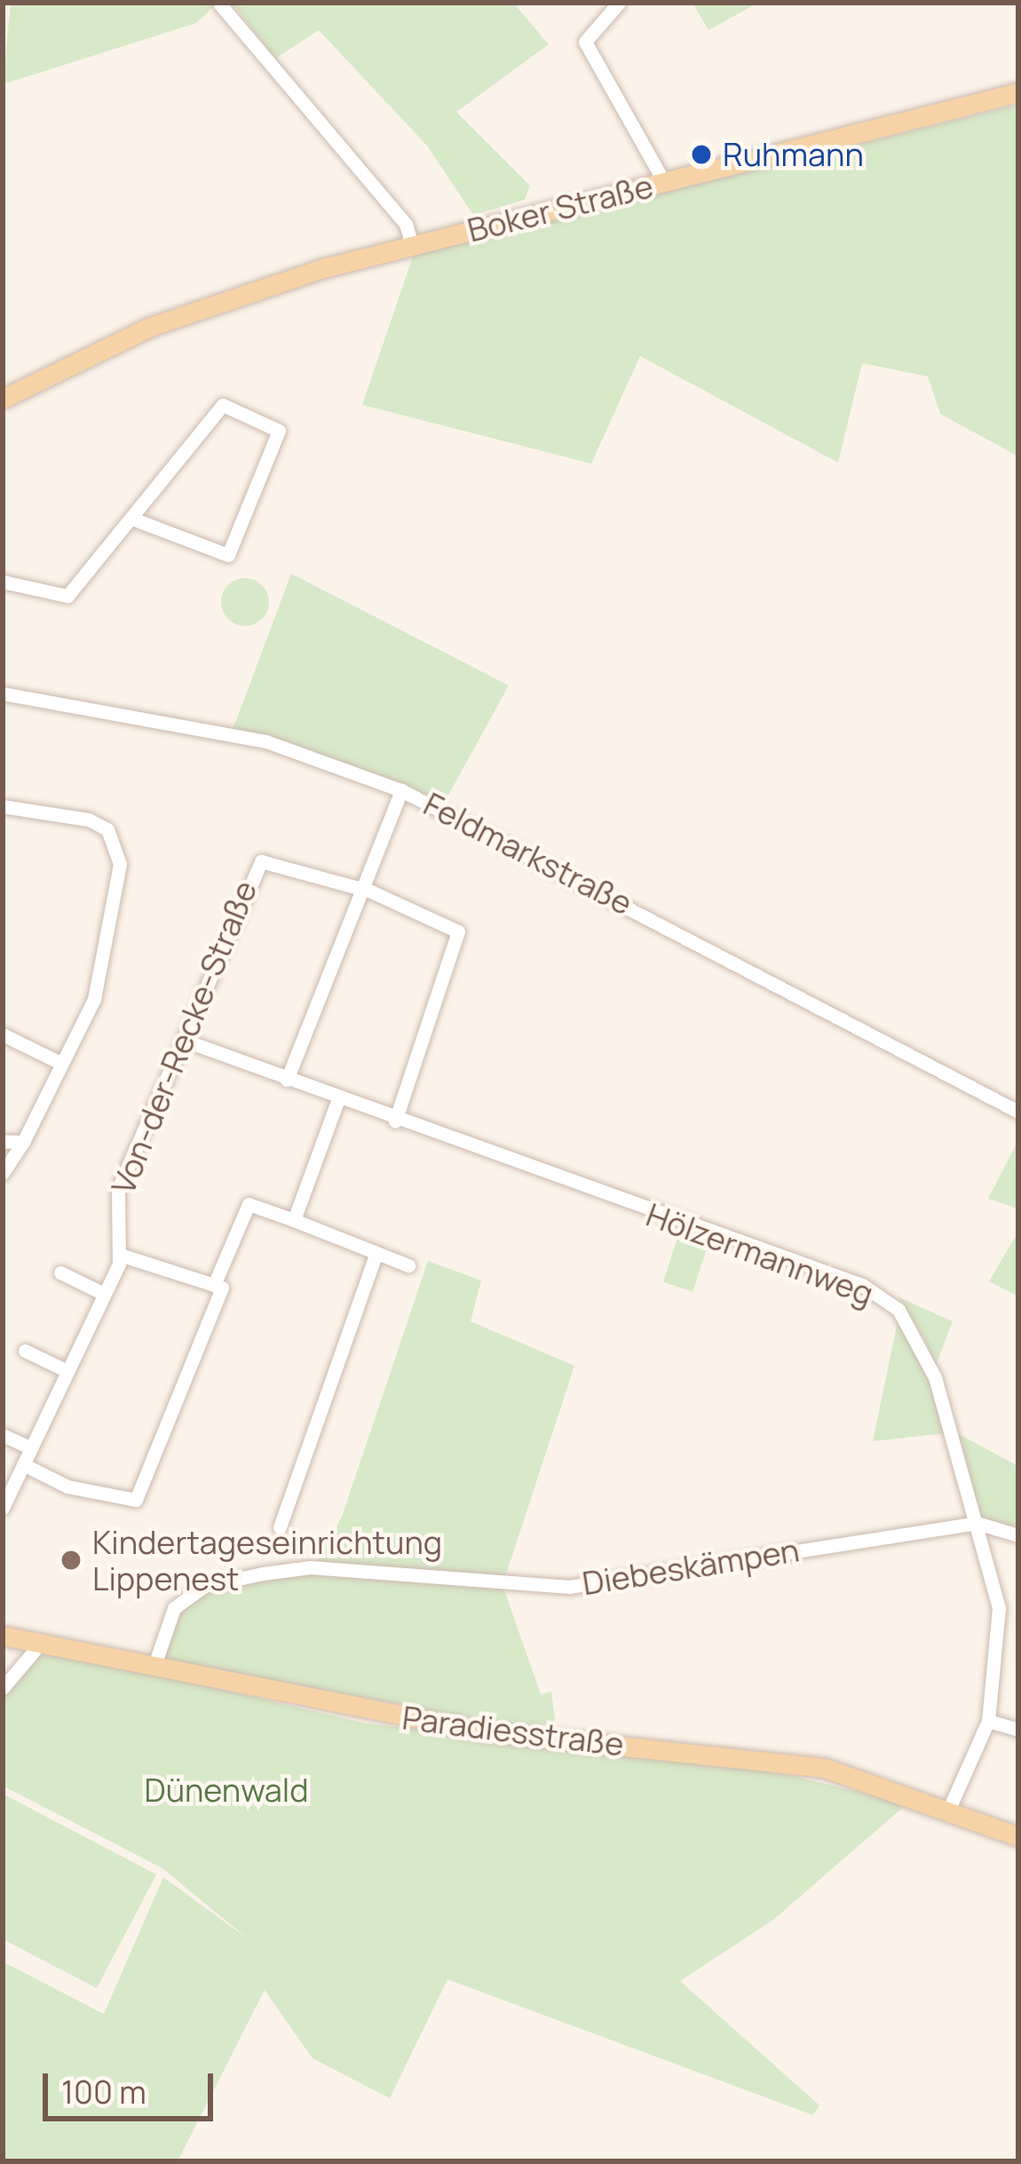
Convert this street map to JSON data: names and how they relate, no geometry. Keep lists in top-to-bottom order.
{
  "streets": {
    "main road": ["Boker Straße", "Paradiesstraße"],
    "street": [
      "Feldmarkstraße",
      "Von-der-Recke-Straße",
      "Hölzermannweg",
      "Diebeskämpen"
    ]
  },
  "crossings": [
    ["Von-der-Recke-Straße", "Hölzermannweg"],
    ["Hölzermannweg", "Diebeskämpen"],
    ["Hölzermannweg", "Paradiesstraße"],
    ["Diebeskämpen", "Paradiesstraße"]
  ],
  "parks": ["Dünenwald"],
  "places": ["Ruhmann", "Kindertageseinrichtung Lippenest"],
  "scale_bar": "100 m"
}
